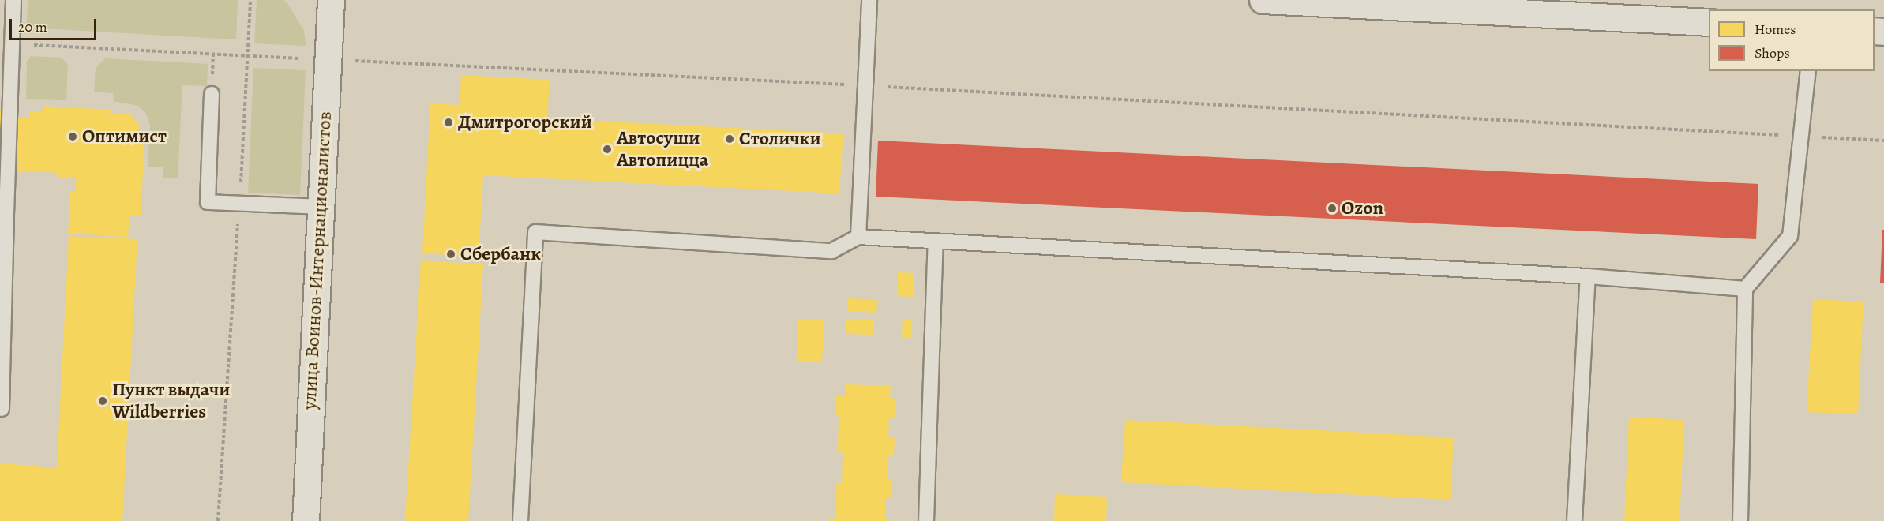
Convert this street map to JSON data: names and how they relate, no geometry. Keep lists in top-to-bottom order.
{
  "streets": {
    "street": ["улица Воинов-Интернационалистов"]
  },
  "places": [
    "Дмитрогорский",
    "Оптимист",
    "Столички",
    "Автосуши Автопицца",
    "Ozon",
    "Сбербанк",
    "Пункт выдачи Wildberries"
  ],
  "legend": ["Homes", "Shops"],
  "scale_bar": "20 m"
}
